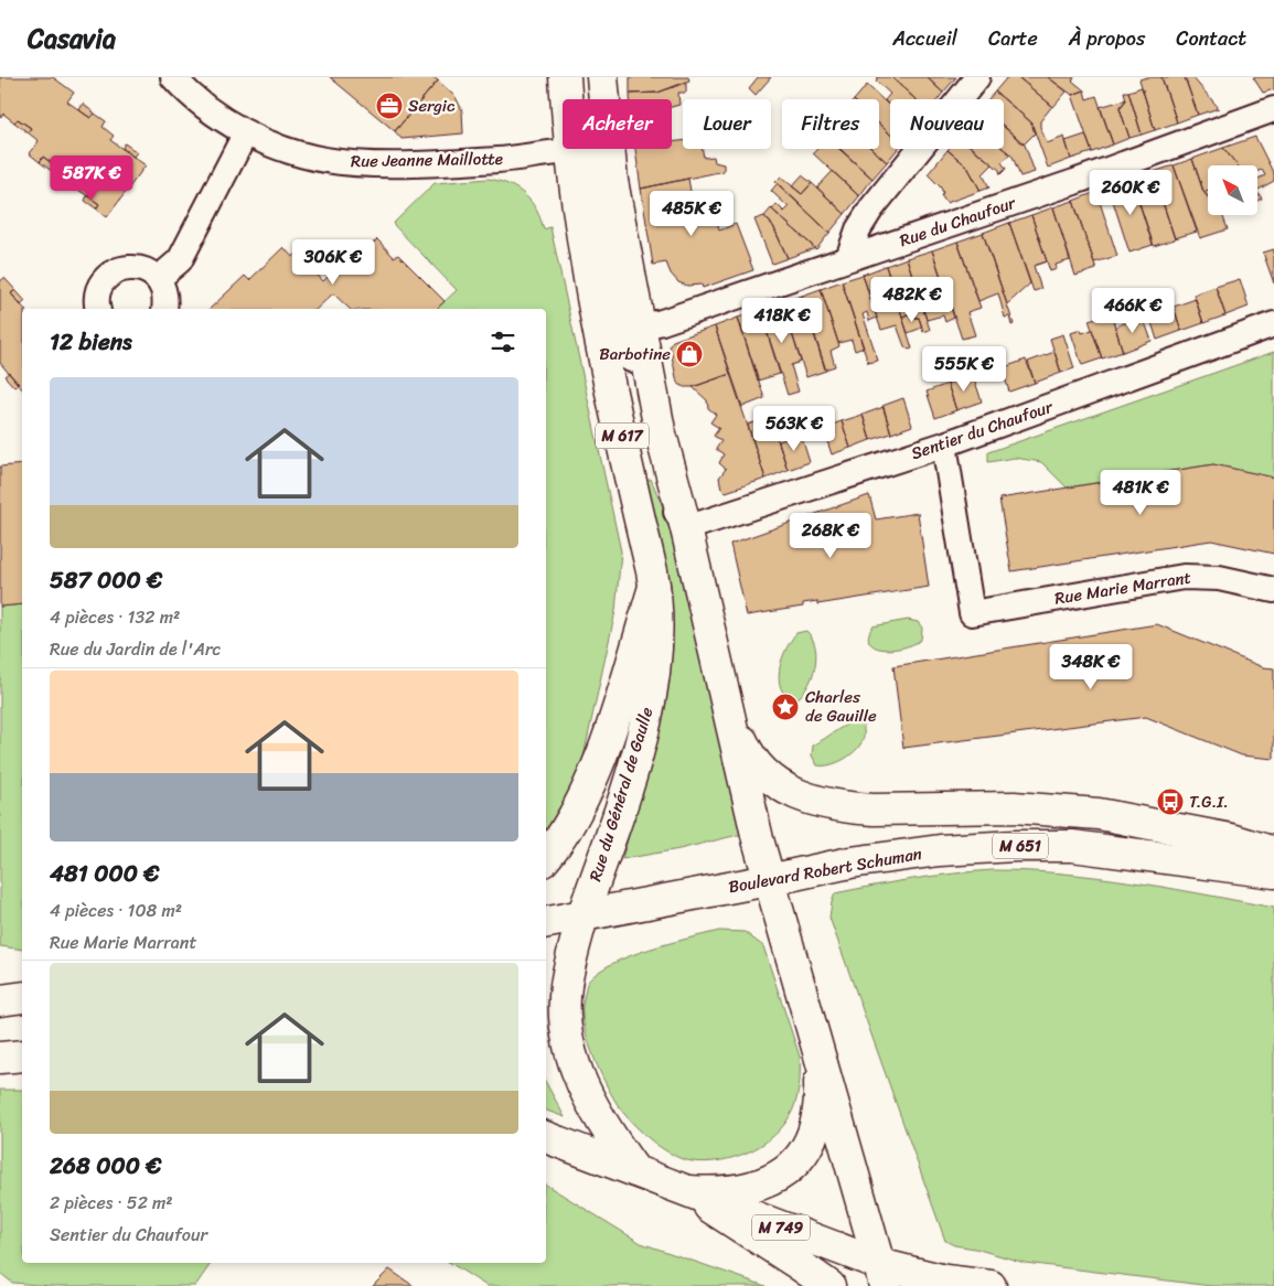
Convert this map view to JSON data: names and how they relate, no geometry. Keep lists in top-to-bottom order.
{
  "streets": {
    "main road": [
      "M 617",
      "Rue du Général de Gaulle",
      "M 651",
      "Boulevard Robert Schuman",
      "M 749"
    ],
    "street": [
      "Rue Jeanne Maillotte",
      "Rue du Chaufour",
      "Sentier du Chaufour",
      "Rue Marie Marrant"
    ]
  },
  "crossings": [
    ["Rue Jeanne Maillotte", "Rue du Général de Gaulle"],
    ["Rue du Chaufour", "M 617"],
    ["Sentier du Chaufour", "M 617"],
    ["Sentier du Chaufour", "Rue Marie Marrant"],
    ["M 617", "Boulevard Robert Schuman"],
    ["Rue du Général de Gaulle", "Boulevard Robert Schuman"],
    ["Rue du Général de Gaulle", "M 749"]
  ],
  "places": {
    "office": ["Sergic"],
    "shop": ["Barbotine"],
    "place": ["Charles de Gauille"],
    "bus stop": ["T.G.I."]
  },
  "north": "top left",
  "page": {
    "header": "Casavia",
    "nav": [
      "Accueil",
      "Carte",
      "À propos",
      "Contact"
    ],
    "chip": [
      "Acheter",
      "Louer",
      "Filtres",
      "Nouveau"
    ],
    "price": [
      "587K €",
      "260K €",
      "485K €",
      "306K €",
      "482K €",
      "466K €",
      "418K €",
      "555K €",
      "563K €",
      "481K €",
      "268K €",
      "348K €"
    ],
    "heading": "12 biens",
    "list": [
      {
        "name": "587 000 €",
        "note": "4 pièces · 132 m² · Rue du Jardin de l'Arc"
      },
      {
        "name": "481 000 €",
        "note": "4 pièces · 108 m² · Rue Marie Marrant"
      },
      {
        "name": "268 000 €",
        "note": "2 pièces · 52 m² · Sentier du Chaufour"
      }
    ]
  }
}
